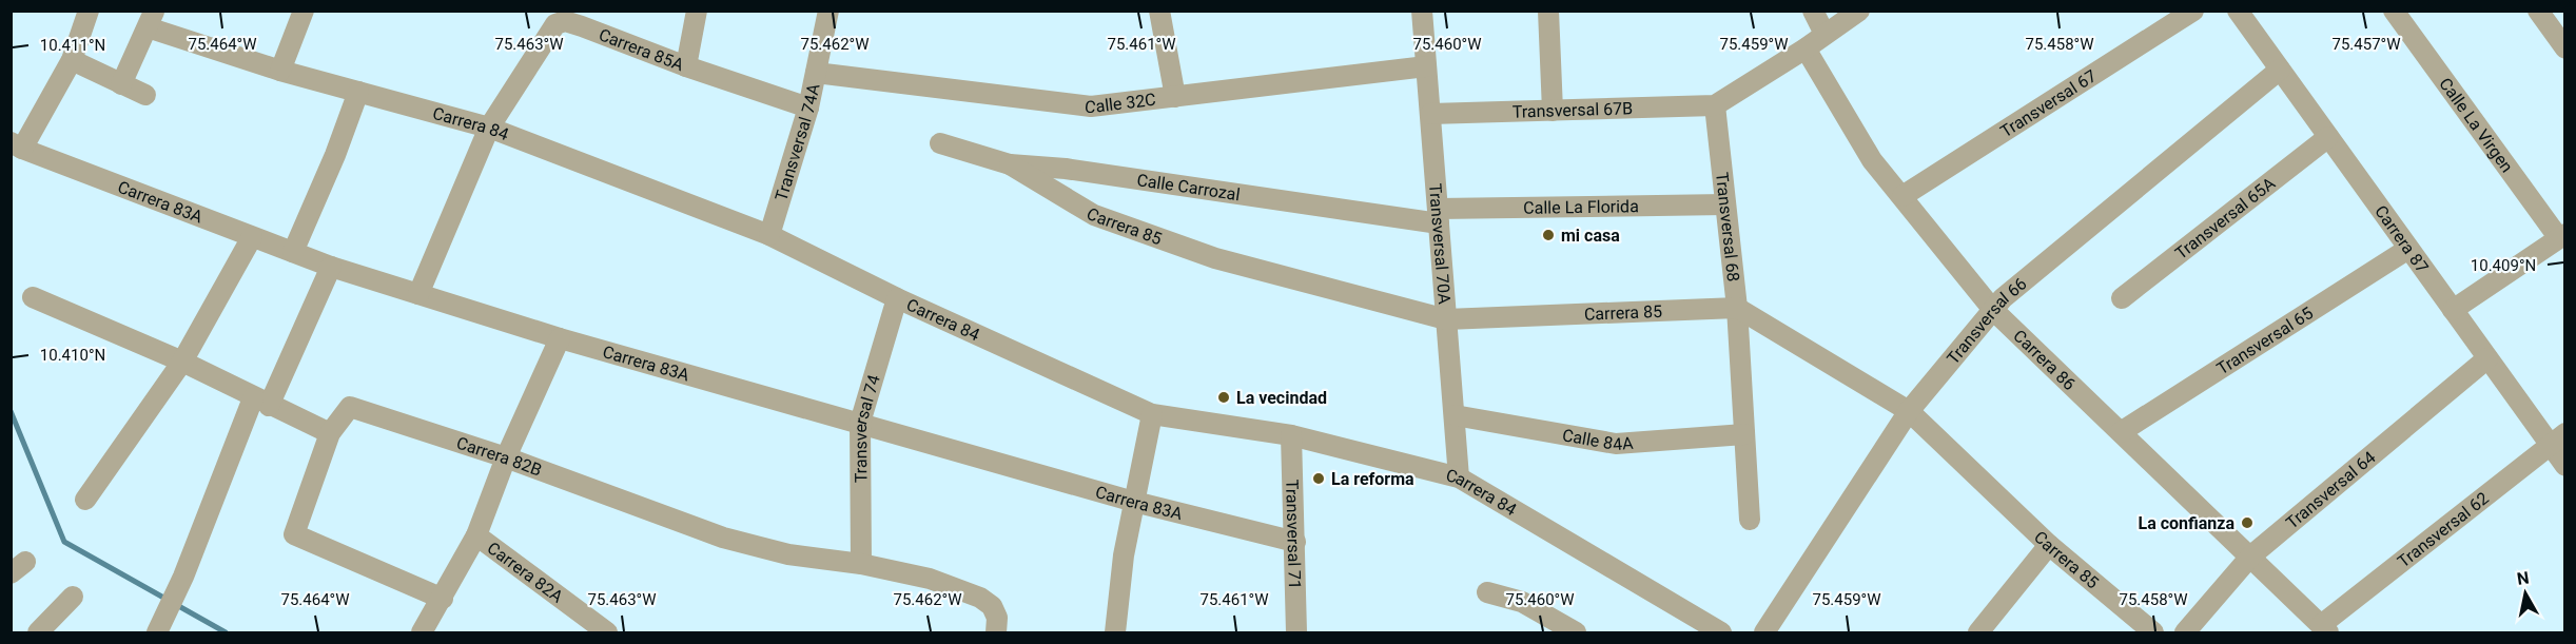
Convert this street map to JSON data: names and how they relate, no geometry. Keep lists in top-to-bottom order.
{
  "streets": {
    "street": [
      "Carrera 85A",
      "Calle 32C",
      "Transversal 67",
      "Transversal 67B",
      "Carrera 84",
      "Calle La Virgen",
      "Transversal 74A",
      "Calle Carrozal",
      "Carrera 83A",
      "Calle La Florida",
      "Transversal 65A",
      "Carrera 85",
      "Transversal 68",
      "Carrera 87",
      "Transversal 70A",
      "Transversal 66",
      "Transversal 65",
      "Carrera 86",
      "Transversal 74",
      "Calle 84A",
      "Carrera 82B",
      "Transversal 64",
      "Transversal 62",
      "Transversal 71",
      "Carrera 82A"
    ]
  },
  "crossings": [
    ["Carrera 85A", "Carrera 84"],
    ["Carrera 85A", "Transversal 74A"],
    ["Carrera 85A", "Carrera 83A"],
    ["Calle 32C", "Transversal 74A"],
    ["Calle 32C", "Transversal 70A"],
    ["Transversal 67", "Carrera 86"],
    ["Transversal 67B", "Transversal 68"],
    ["Transversal 67B", "Transversal 70A"],
    ["Carrera 84", "Transversal 74A"],
    ["Carrera 84", "Transversal 70A"],
    ["Carrera 84", "Transversal 74"],
    ["Carrera 84", "Transversal 71"],
    ["Calle Carrozal", "Calle La Florida"],
    ["Calle Carrozal", "Carrera 85"],
    ["Calle Carrozal", "Transversal 70A"],
    ["Carrera 83A", "Transversal 74"],
    ["Carrera 83A", "Transversal 71"],
    ["Calle La Florida", "Transversal 68"],
    ["Calle La Florida", "Transversal 70A"],
    ["Transversal 65A", "Carrera 87"],
    ["Carrera 85", "Transversal 68"],
    ["Carrera 85", "Transversal 70A"],
    ["Carrera 85", "Transversal 66"],
    ["Transversal 68", "Calle 84A"],
    ["Carrera 87", "Transversal 66"],
    ["Carrera 87", "Transversal 65"],
    ["Carrera 87", "Transversal 64"],
    ["Carrera 87", "Transversal 62"],
    ["Transversal 70A", "Calle 84A"],
    ["Transversal 66", "Carrera 86"],
    ["Transversal 65", "Carrera 86"],
    ["Carrera 86", "Transversal 64"],
    ["Carrera 86", "Transversal 62"],
    ["Transversal 74", "Carrera 82B"]
  ],
  "places": [
    "mi casa",
    "La vecindad",
    "La reforma",
    "La confianza"
  ],
  "north": "top",
  "coordinates": [
    "75.464°W",
    "75.463°W",
    "75.462°W",
    "75.461°W",
    "75.460°W",
    "75.459°W",
    "75.458°W",
    "75.457°W",
    "10.411°N",
    "10.409°N",
    "10.410°N"
  ]
}
